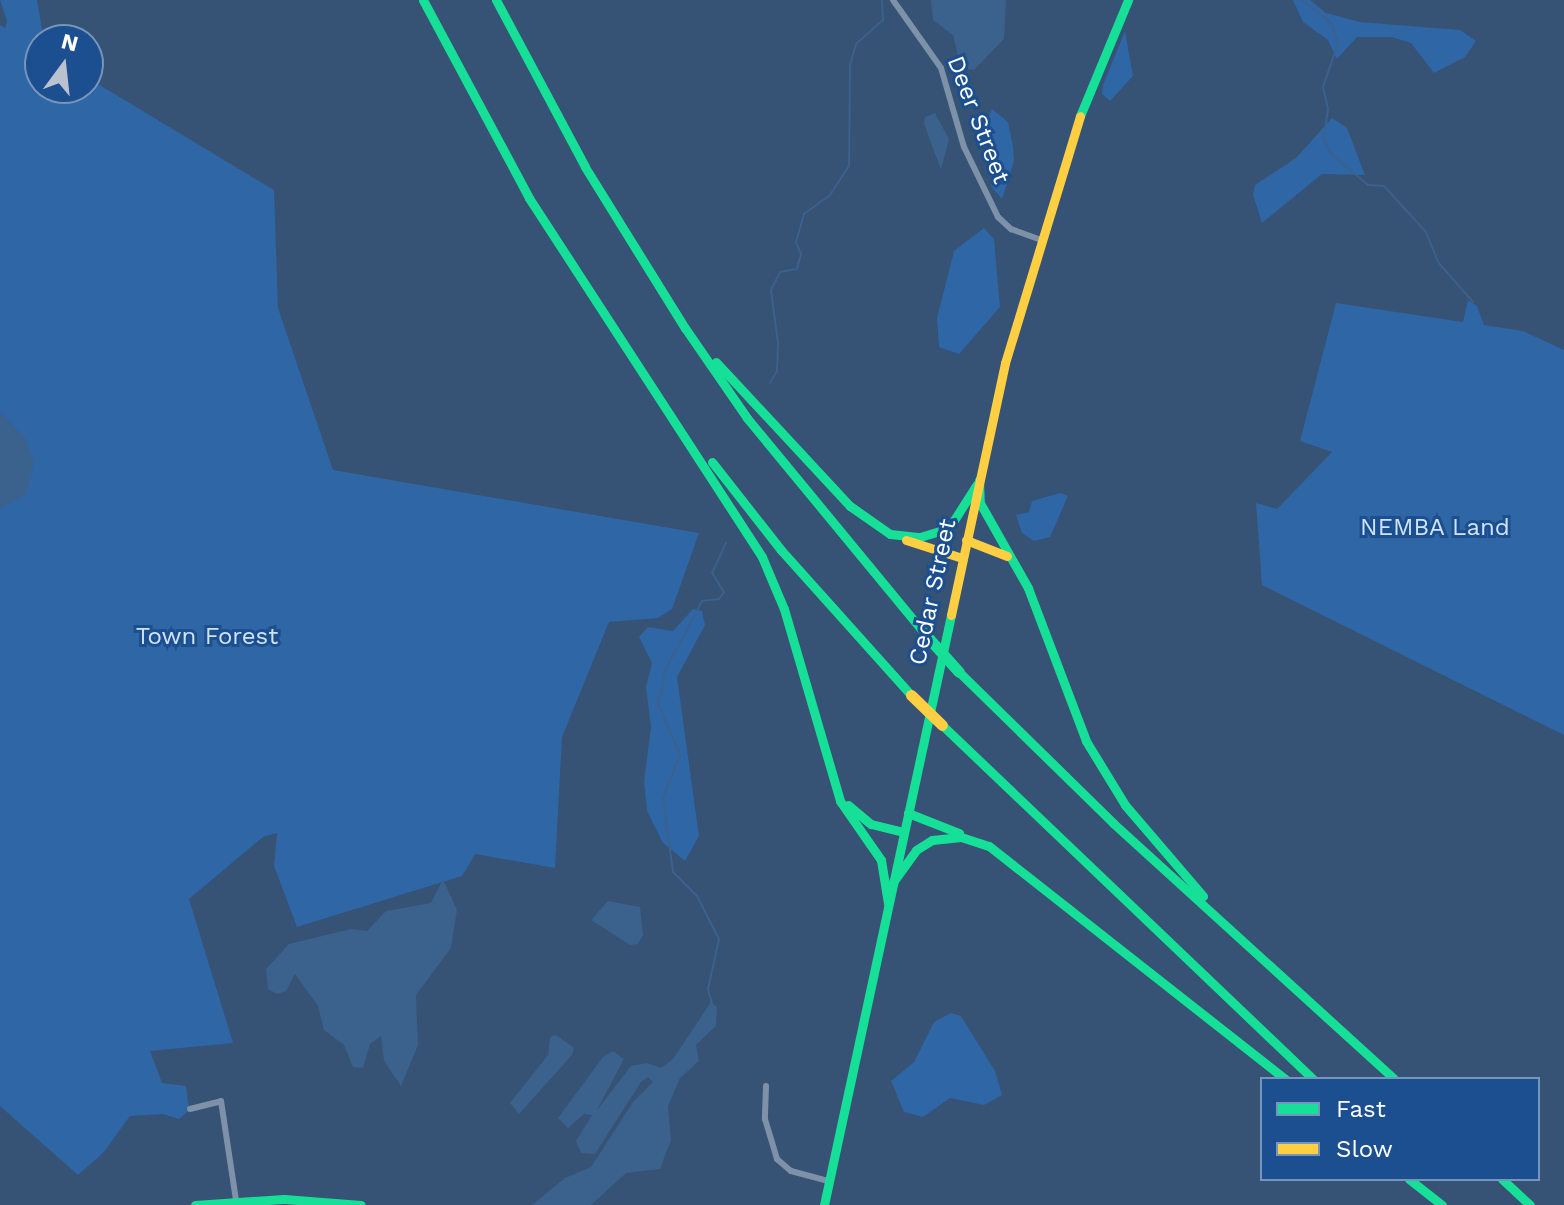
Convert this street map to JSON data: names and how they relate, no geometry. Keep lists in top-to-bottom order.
{
  "streets": {
    "main road": ["Cedar Street"],
    "street": ["Deer Street"]
  },
  "crossings": [
    ["Deer Street", "Cedar Street"]
  ],
  "parks": ["NEMBA Land", "Town Forest"],
  "legend": ["Fast", "Slow"],
  "north": "top"
}
